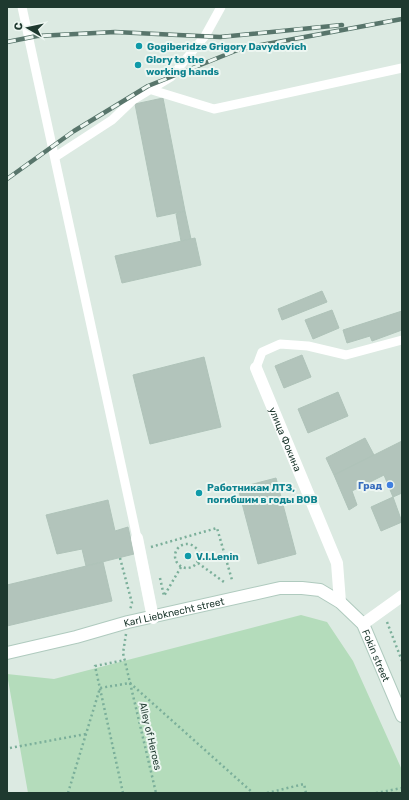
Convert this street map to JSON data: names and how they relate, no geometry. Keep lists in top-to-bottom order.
{
  "streets": {
    "street": ["улица Фокина", "Karl Liebknecht street", "Fokin street"],
    "path": ["Alley of Heroes"]
  },
  "crossings": [
    ["улица Фокина", "Karl Liebknecht street"],
    ["улица Фокина", "Fokin street"],
    ["Karl Liebknecht street", "Fokin street"]
  ],
  "places": [
    "Gogiberidze Grigory Davydovich",
    "Glory to the working hands",
    "Град",
    "Работникам ЛТЗ, погибшим в годы ВОВ",
    "V.I.Lenin"
  ],
  "north": "left"
}
